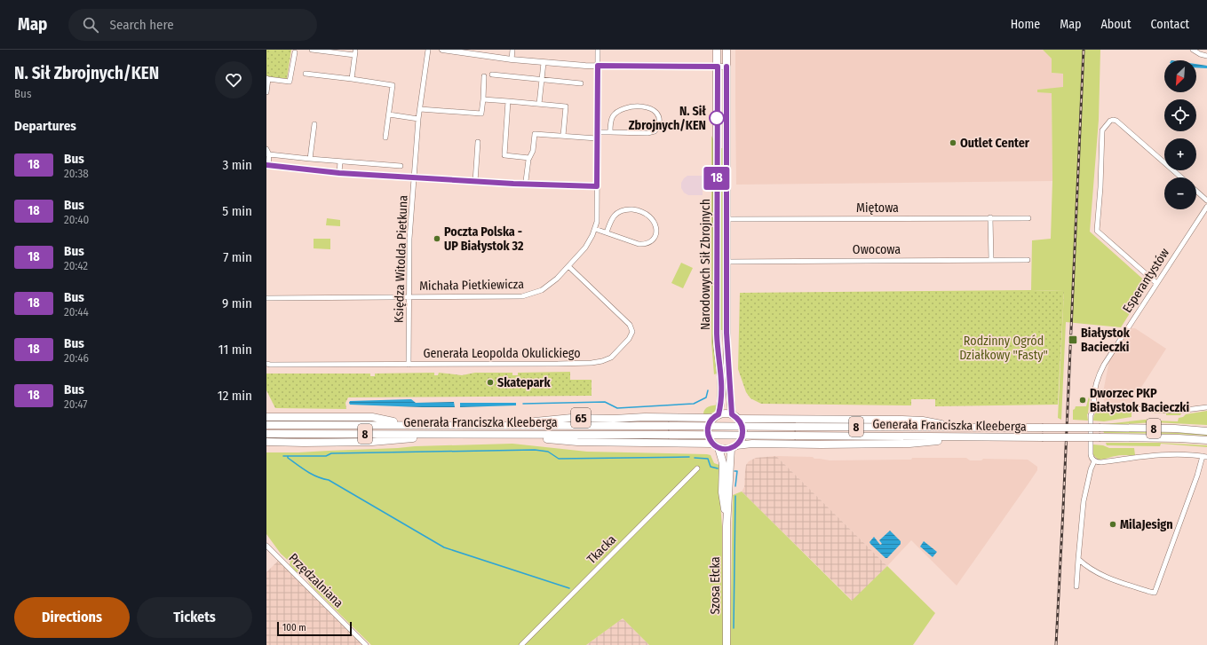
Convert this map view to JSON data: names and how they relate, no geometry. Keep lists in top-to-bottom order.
{
  "streets": {
    "main road": [
      "Narodowych Sił Zbrojnych",
      "65",
      "Generała Franciszka Kleeberga",
      "8",
      "Szosa Ełcka"
    ],
    "street": [
      "Miętowa",
      "Owocowa",
      "Księdza Witolda Pietkuna",
      "Esperantystów",
      "Michała Pietkiewicza",
      "Generała Leopolda Okulickiego",
      "Tkacka",
      "Przędzalniana"
    ]
  },
  "crossings": [
    ["Miętowa", "Narodowych Sił Zbrojnych"],
    ["Owocowa", "Narodowych Sił Zbrojnych"],
    ["Księdza Witolda Pietkuna", "Michała Pietkiewicza"],
    ["Księdza Witolda Pietkuna", "Generała Leopolda Okulickiego"],
    ["Narodowych Sił Zbrojnych", "65"],
    ["Narodowych Sił Zbrojnych", "Szosa Ełcka"],
    ["Michała Pietkiewicza", "Generała Leopolda Okulickiego"],
    ["65", "Generała Franciszka Kleeberga"],
    ["65", "Szosa Ełcka"]
  ],
  "parks": ["Rodzinny Ogród Działkowy \"Fasty\""],
  "places": {
    "other": [
      "N. Sił Zbrojnych/KEN",
      "Outlet Center",
      "Poczta Polska - UP Białystok 32",
      "Skatepark",
      "Dworzec PKP Białystok Bacieczki",
      "MilaJesign"
    ],
    "transit": ["Białystok Bacieczki"]
  },
  "lines": ["bus line 18"],
  "scale_bar": "100 m",
  "north": "bottom left",
  "page": {
    "header": "Map",
    "search": "Search here",
    "nav": [
      "Home",
      "Map",
      "About",
      "Contact"
    ],
    "heading": [
      ["N. Sił Zbrojnych/KEN", "Bus"],
      "Departures"
    ],
    "on_map": "18",
    "map_buttons": ["+", "−"],
    "list": [
      {
        "mark": "18",
        "name": "Bus",
        "note": "20:38",
        "value": "3 min"
      },
      {
        "mark": "18",
        "name": "Bus",
        "note": "20:40",
        "value": "5 min"
      },
      {
        "mark": "18",
        "name": "Bus",
        "note": "20:42",
        "value": "7 min"
      },
      {
        "mark": "18",
        "name": "Bus",
        "note": "20:44",
        "value": "9 min"
      },
      {
        "mark": "18",
        "name": "Bus",
        "note": "20:46",
        "value": "11 min"
      },
      {
        "mark": "18",
        "name": "Bus",
        "note": "20:47",
        "value": "12 min"
      }
    ],
    "buttons": ["Directions", "Tickets"],
    "scale": "100 m"
  }
}
